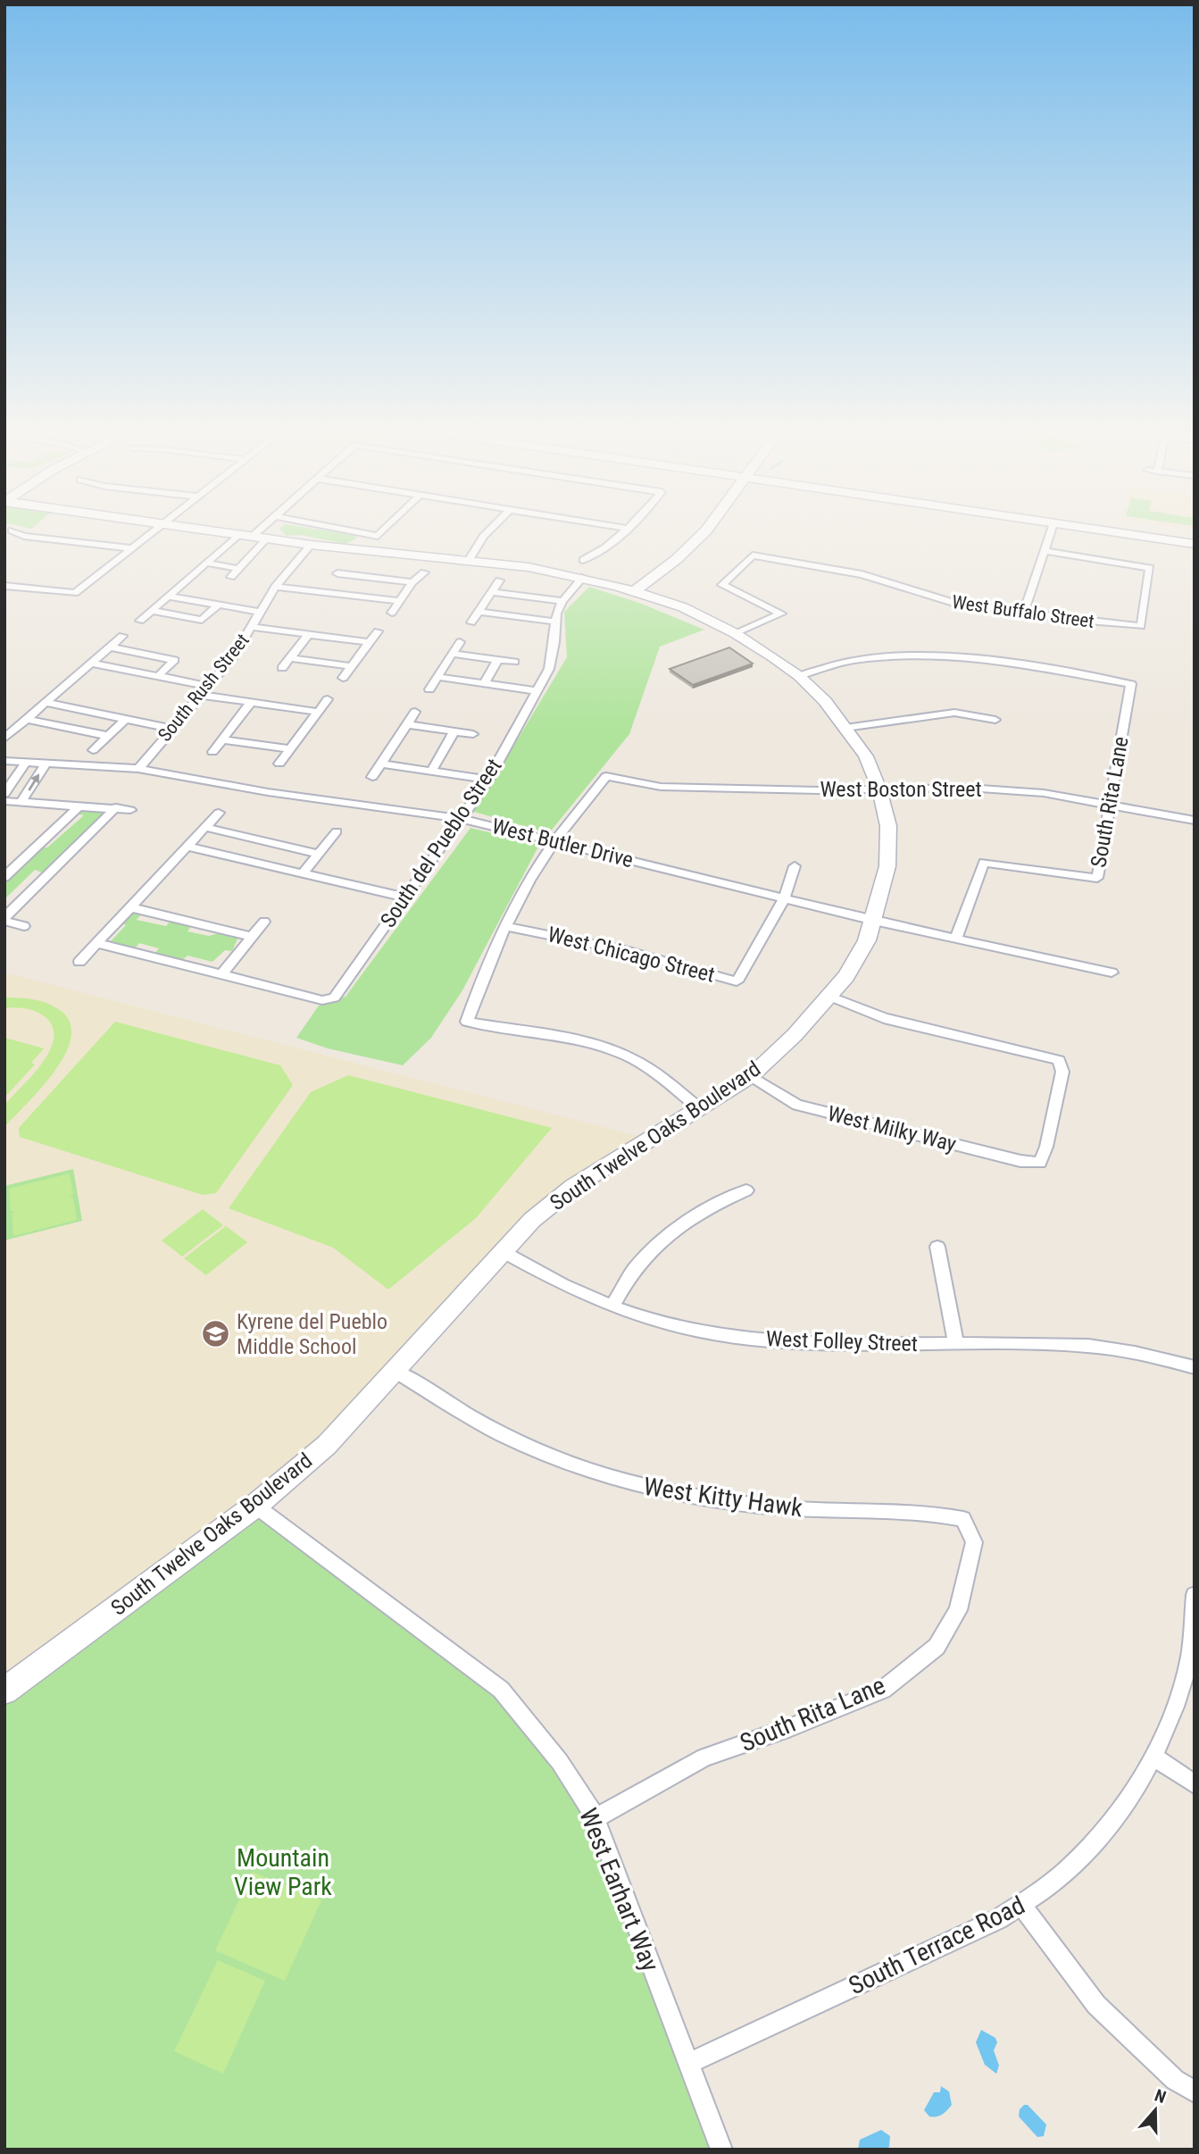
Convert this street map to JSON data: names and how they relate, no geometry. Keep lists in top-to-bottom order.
{
  "streets": {
    "street": [
      "West Buffalo Street",
      "South Rush Street",
      "West Boston Street",
      "South Rita Lane",
      "South del Pueblo Street",
      "West Butler Drive",
      "West Chicago Street",
      "West Milky Way",
      "South Twelve Oaks Boulevard",
      "West Folley Street",
      "West Kitty Hawk",
      "West Earhart Way",
      "South Terrace Road"
    ]
  },
  "crossings": [
    ["West Buffalo Street", "South Twelve Oaks Boulevard"],
    ["South Rush Street", "West Butler Drive"],
    ["South Rush Street", "South Twelve Oaks Boulevard"],
    ["West Boston Street", "South Rita Lane"],
    ["West Boston Street", "West Butler Drive"],
    ["West Boston Street", "South Twelve Oaks Boulevard"],
    ["South Rita Lane", "West Butler Drive"],
    ["South Rita Lane", "South Twelve Oaks Boulevard"],
    ["South Rita Lane", "West Kitty Hawk"],
    ["South Rita Lane", "West Earhart Way"],
    ["South del Pueblo Street", "West Butler Drive"],
    ["South del Pueblo Street", "South Twelve Oaks Boulevard"],
    ["West Butler Drive", "West Chicago Street"],
    ["West Butler Drive", "South Twelve Oaks Boulevard"],
    ["West Milky Way", "South Twelve Oaks Boulevard"],
    ["South Twelve Oaks Boulevard", "West Folley Street"],
    ["South Twelve Oaks Boulevard", "West Kitty Hawk"],
    ["South Twelve Oaks Boulevard", "West Earhart Way"],
    ["West Earhart Way", "South Terrace Road"]
  ],
  "parks": ["Mountain View Park"],
  "places": {
    "school or university": ["Kyrene del Pueblo Middle School"]
  },
  "north": "top"
}
